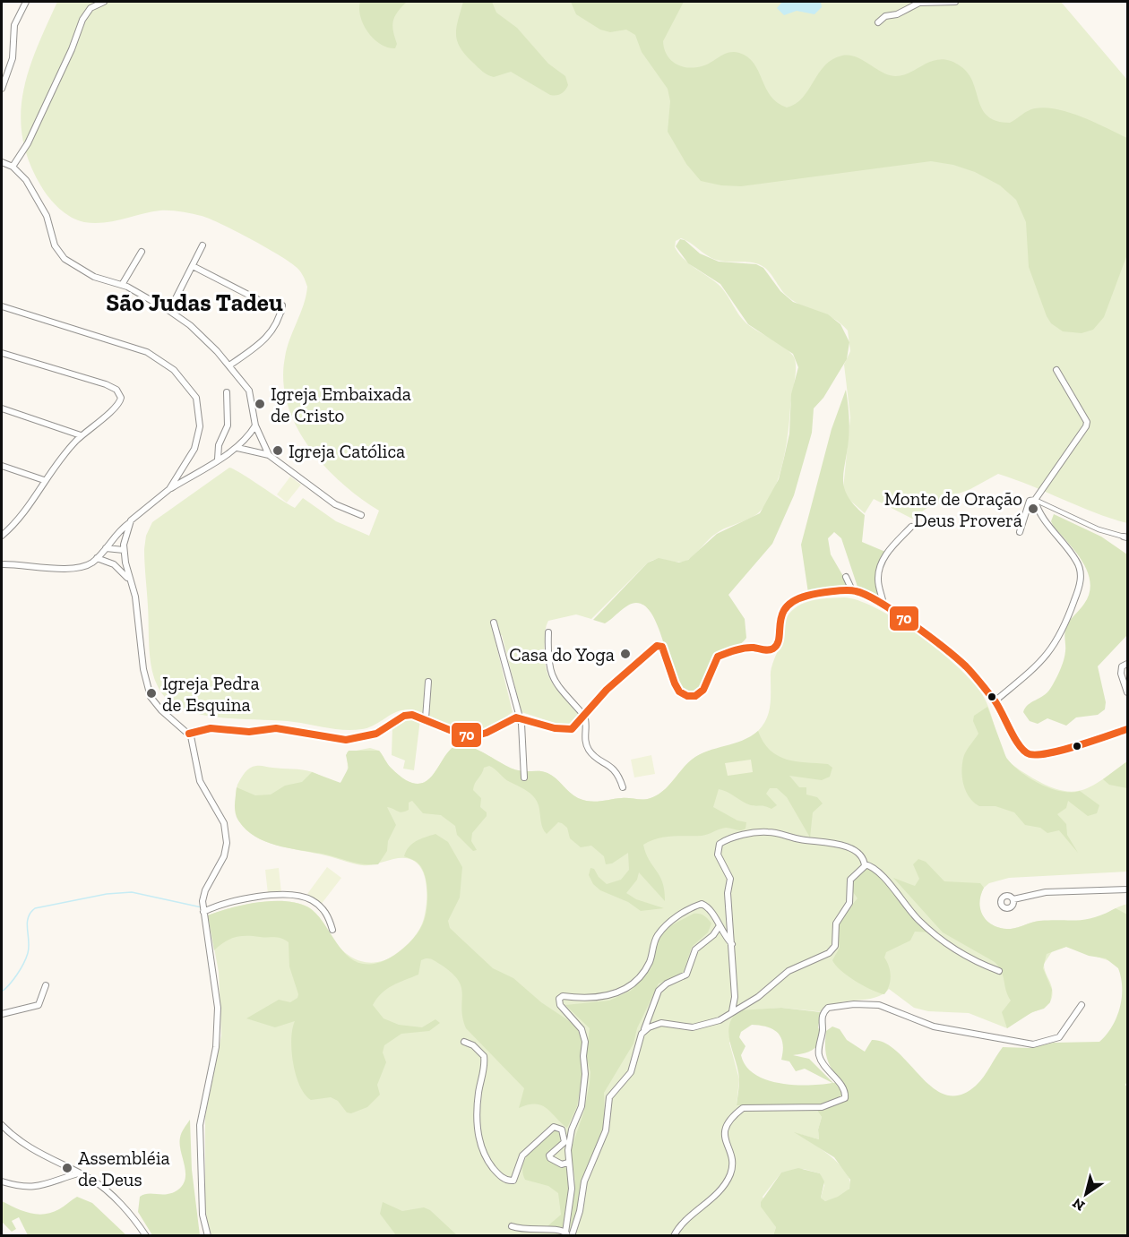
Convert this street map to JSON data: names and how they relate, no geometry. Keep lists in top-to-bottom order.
{
  "districts": ["São Judas Tadeu"],
  "places": [
    "Igreja Embaixada de Cristo",
    "Igreja Católica",
    "Monte de Oração Deus Proverá",
    "Casa do Yoga",
    "Igreja Pedra de Esquina",
    "Assembléia de Deus"
  ],
  "lines": ["transit line 70"],
  "north": "bottom left"
}
